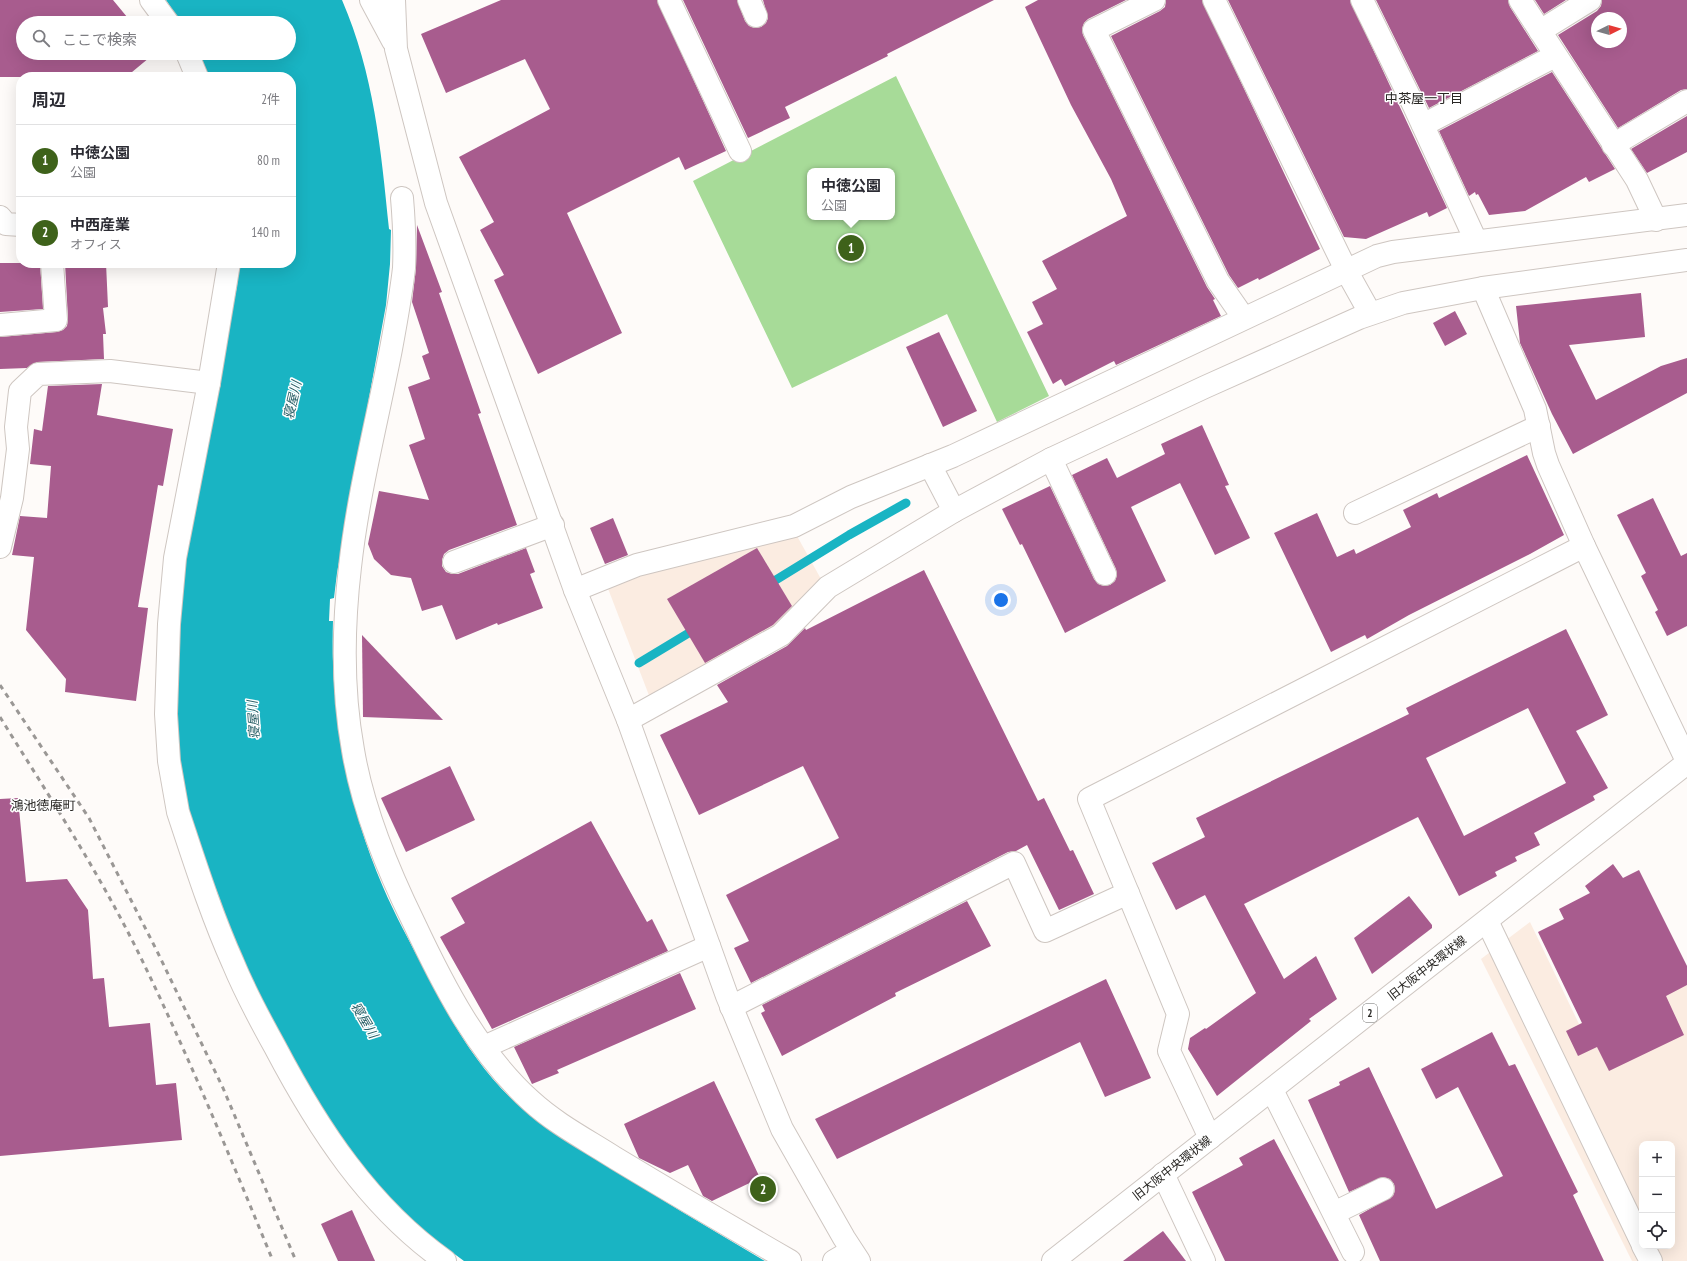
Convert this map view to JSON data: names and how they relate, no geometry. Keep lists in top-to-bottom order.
{
  "streets": {
    "street": ["旧大阪中央環状線", "2"]
  },
  "districts": ["中茶屋一丁目", "鴻池徳庵町"],
  "water": ["寝屋川"],
  "north": "right",
  "page": {
    "search": "ここで検索",
    "heading": ["周辺", "2件"],
    "list": [
      {
        "mark": "1",
        "name": "中徳公園",
        "note": "公園",
        "value": "80 m"
      },
      {
        "mark": "2",
        "name": "中西産業",
        "note": "オフィス",
        "value": "140 m"
      }
    ],
    "popup": ["中徳公園", "公園"],
    "pins": ["1", "2"],
    "map_buttons": ["+", "−"]
  }
}
